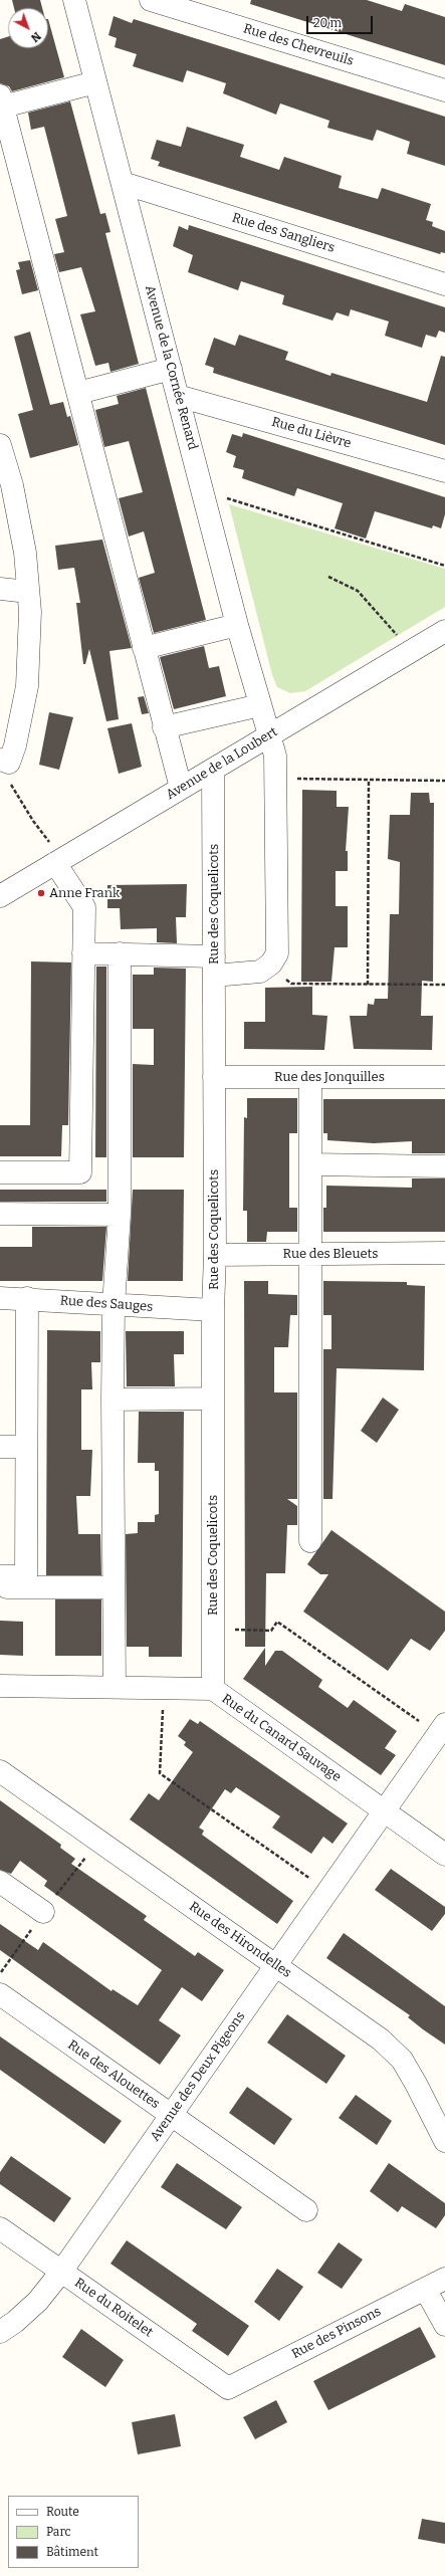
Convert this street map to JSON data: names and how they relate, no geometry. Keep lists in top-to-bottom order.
{
  "streets": {
    "street": [
      "Rue des Chevreuils",
      "Rue des Sangliers",
      "Avenue de la Cornée Renard",
      "Rue du Lièvre",
      "Avenue de la Loubert",
      "Rue des Coquelicots",
      "Rue des Jonquilles",
      "Rue des Bleuets",
      "Rue des Sauges",
      "Rue du Canard Sauvage",
      "Rue des Hirondelles",
      "Rue des Alouettes",
      "Avenue des Deux Pigeons",
      "Rue du Roitelet",
      "Rue des Pinsons"
    ]
  },
  "crossings": [
    ["Rue des Sangliers", "Avenue de la Cornée Renard"],
    ["Avenue de la Cornée Renard", "Rue du Lièvre"],
    ["Avenue de la Cornée Renard", "Avenue de la Loubert"],
    ["Avenue de la Loubert", "Rue des Coquelicots"],
    ["Rue des Coquelicots", "Rue des Jonquilles"],
    ["Rue des Coquelicots", "Rue des Bleuets"],
    ["Rue des Coquelicots", "Rue des Sauges"],
    ["Rue des Coquelicots", "Rue du Canard Sauvage"],
    ["Rue du Canard Sauvage", "Avenue des Deux Pigeons"],
    ["Rue des Hirondelles", "Avenue des Deux Pigeons"],
    ["Rue des Alouettes", "Avenue des Deux Pigeons"],
    ["Avenue des Deux Pigeons", "Rue du Roitelet"],
    ["Rue du Roitelet", "Rue des Pinsons"]
  ],
  "places": ["Anne Frank"],
  "legend": ["Route", "Parc", "Bâtiment"],
  "scale_bar": "20 m",
  "north": "bottom right"
}
